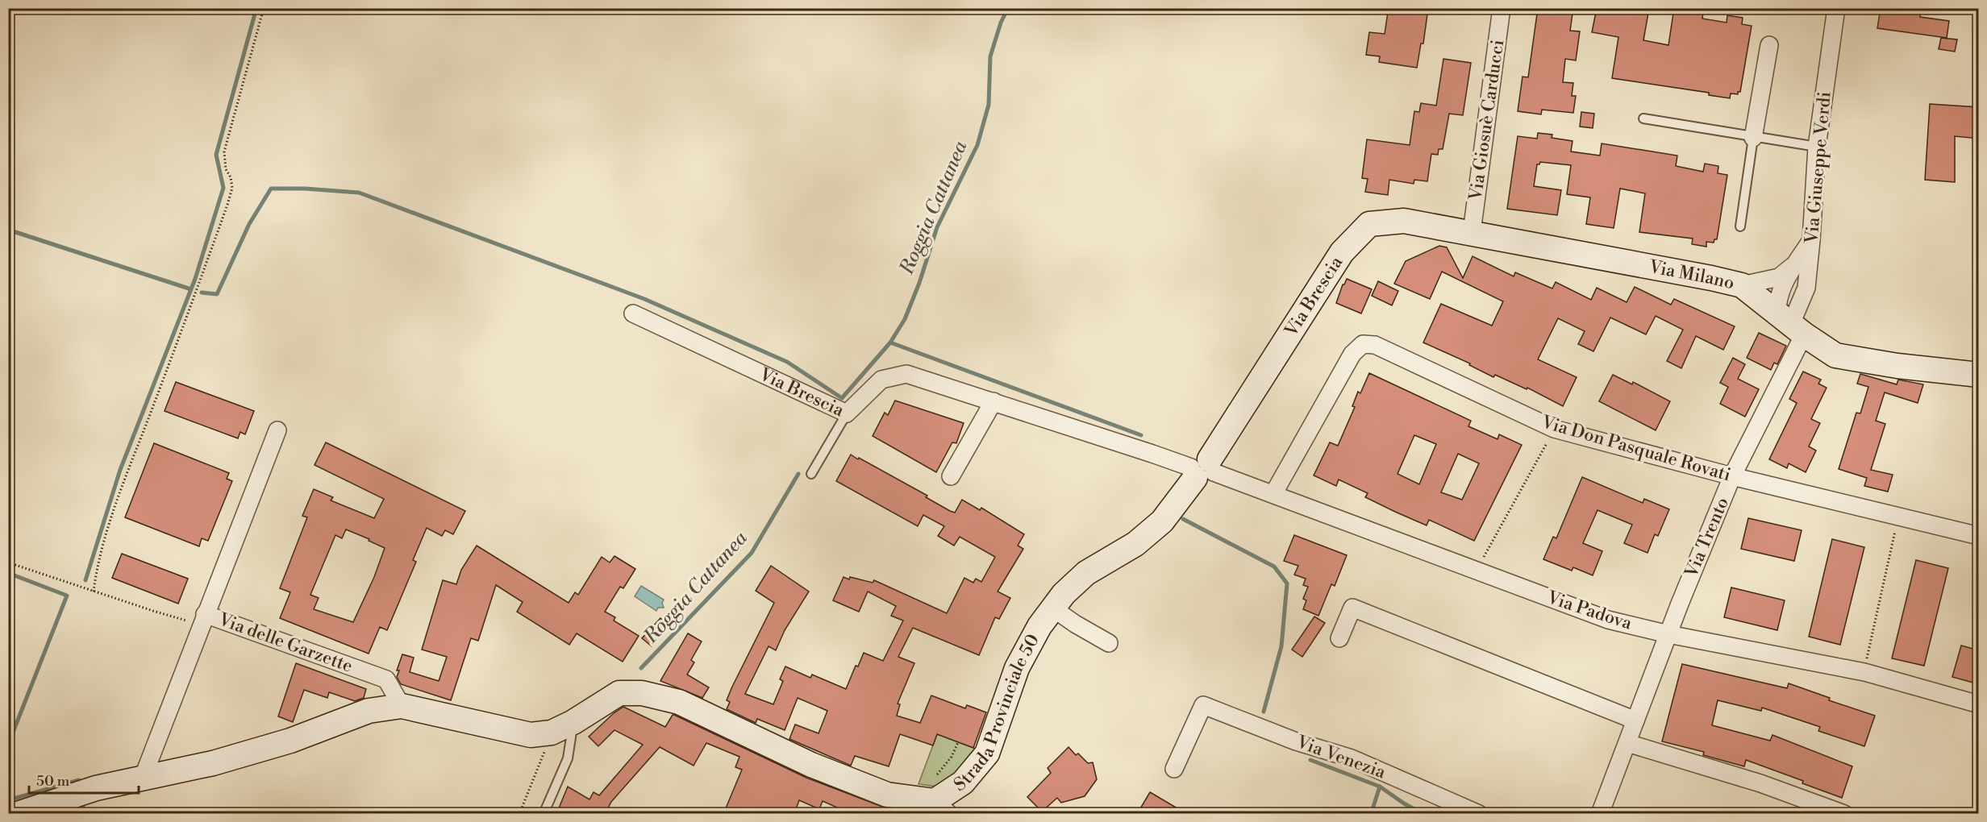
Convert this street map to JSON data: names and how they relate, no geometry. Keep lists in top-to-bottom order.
{
  "streets": {
    "street": [
      "Via Giosuè Carducci",
      "Via Giuseppe Verdi",
      "Via Milano",
      "Via Brescia",
      "Via Don Pasquale Rovati",
      "Via Trento",
      "Via Padova",
      "Via delle Garzette",
      "Strada Provinciale 50",
      "Via Venezia"
    ]
  },
  "crossings": [
    ["Via Giosuè Carducci", "Via Milano"],
    ["Via Giosuè Carducci", "Via Brescia"],
    ["Via Giuseppe Verdi", "Via Milano"],
    ["Via Giuseppe Verdi", "Via Trento"],
    ["Via Milano", "Via Brescia"],
    ["Via Milano", "Via Trento"],
    ["Via Brescia", "Via Padova"],
    ["Via Brescia", "Strada Provinciale 50"],
    ["Via Don Pasquale Rovati", "Via Trento"],
    ["Via Don Pasquale Rovati", "Via Padova"],
    ["Via Trento", "Via Padova"],
    ["Via Padova", "Strada Provinciale 50"]
  ],
  "water": ["Roggia Cattanea"],
  "scale_bar": "50 m"
}
